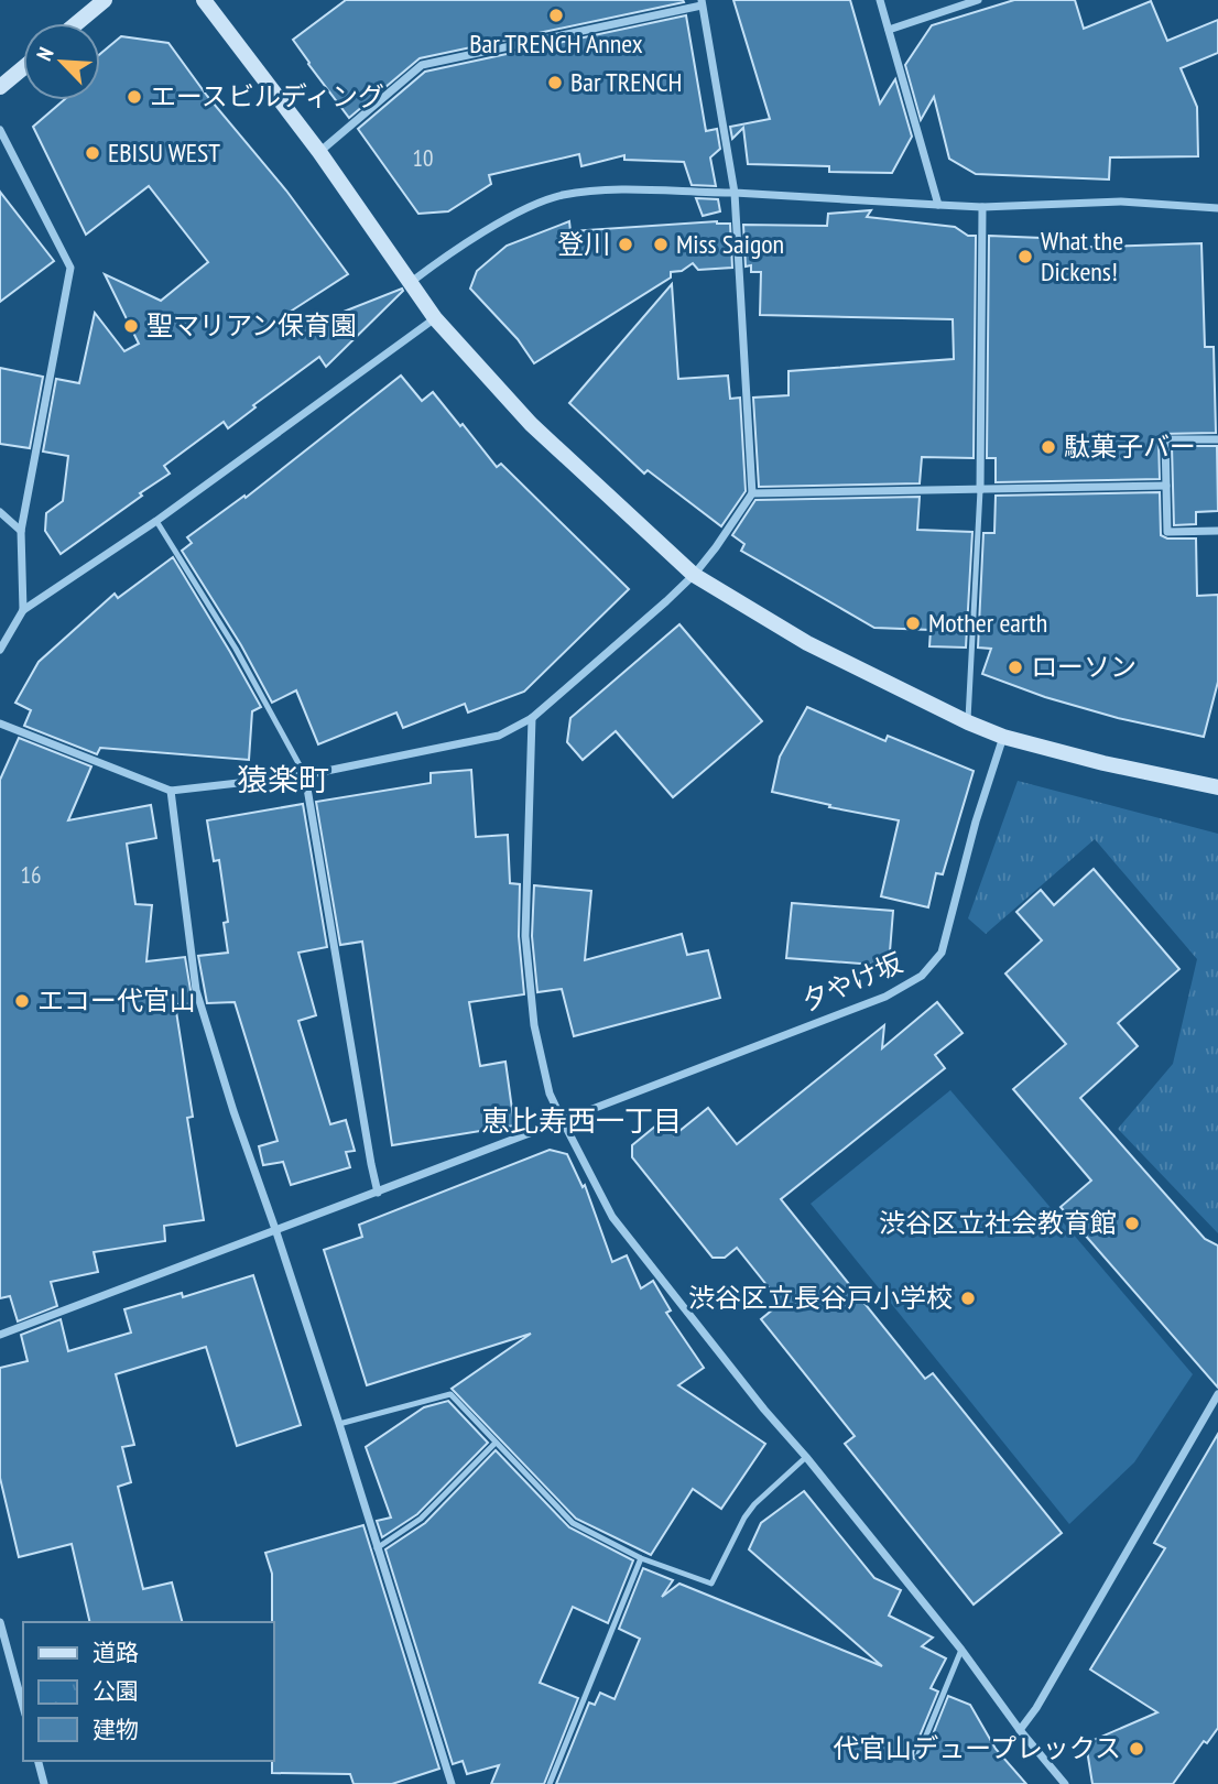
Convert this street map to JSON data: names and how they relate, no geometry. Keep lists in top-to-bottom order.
{
  "streets": {
    "street": ["夕やけ坂"]
  },
  "districts": ["猿楽町", "恵比寿西一丁目"],
  "places": [
    "Bar TRENCH Annex",
    "Bar TRENCH",
    "エースビルディング",
    "EBISU WEST",
    "登川",
    "Miss Saigon",
    "What the Dickens!",
    "聖マリアン保育園",
    "駄菓子バー",
    "Mother earth",
    "ローソン",
    "エコー代官山",
    "渋谷区立社会教育館",
    "渋谷区立長谷戸小学校",
    "代官山デュープレックス"
  ],
  "house_numbers": ["10", "16"],
  "legend": ["道路", "公園", "建物"],
  "north": "top left"
}
